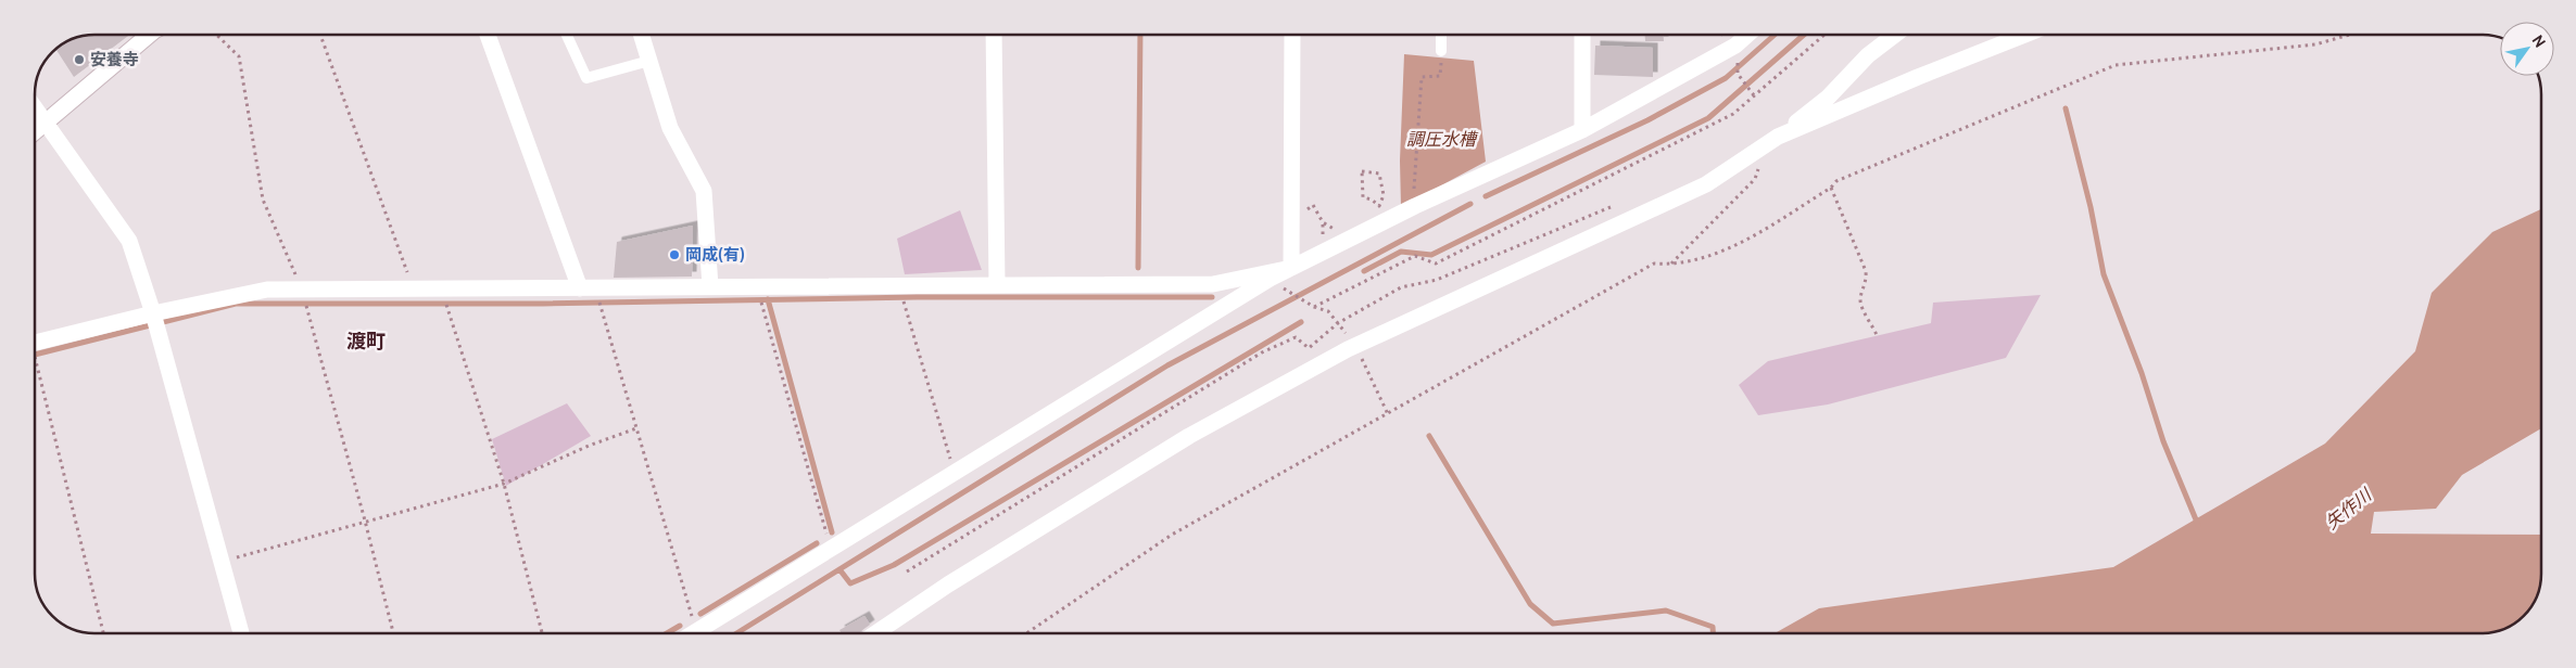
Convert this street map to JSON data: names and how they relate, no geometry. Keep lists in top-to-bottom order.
{
  "districts": ["渡町"],
  "water": ["調圧水槽", "矢作川"],
  "places": ["安養寺", "岡成(有)"],
  "north": "top right"
}
